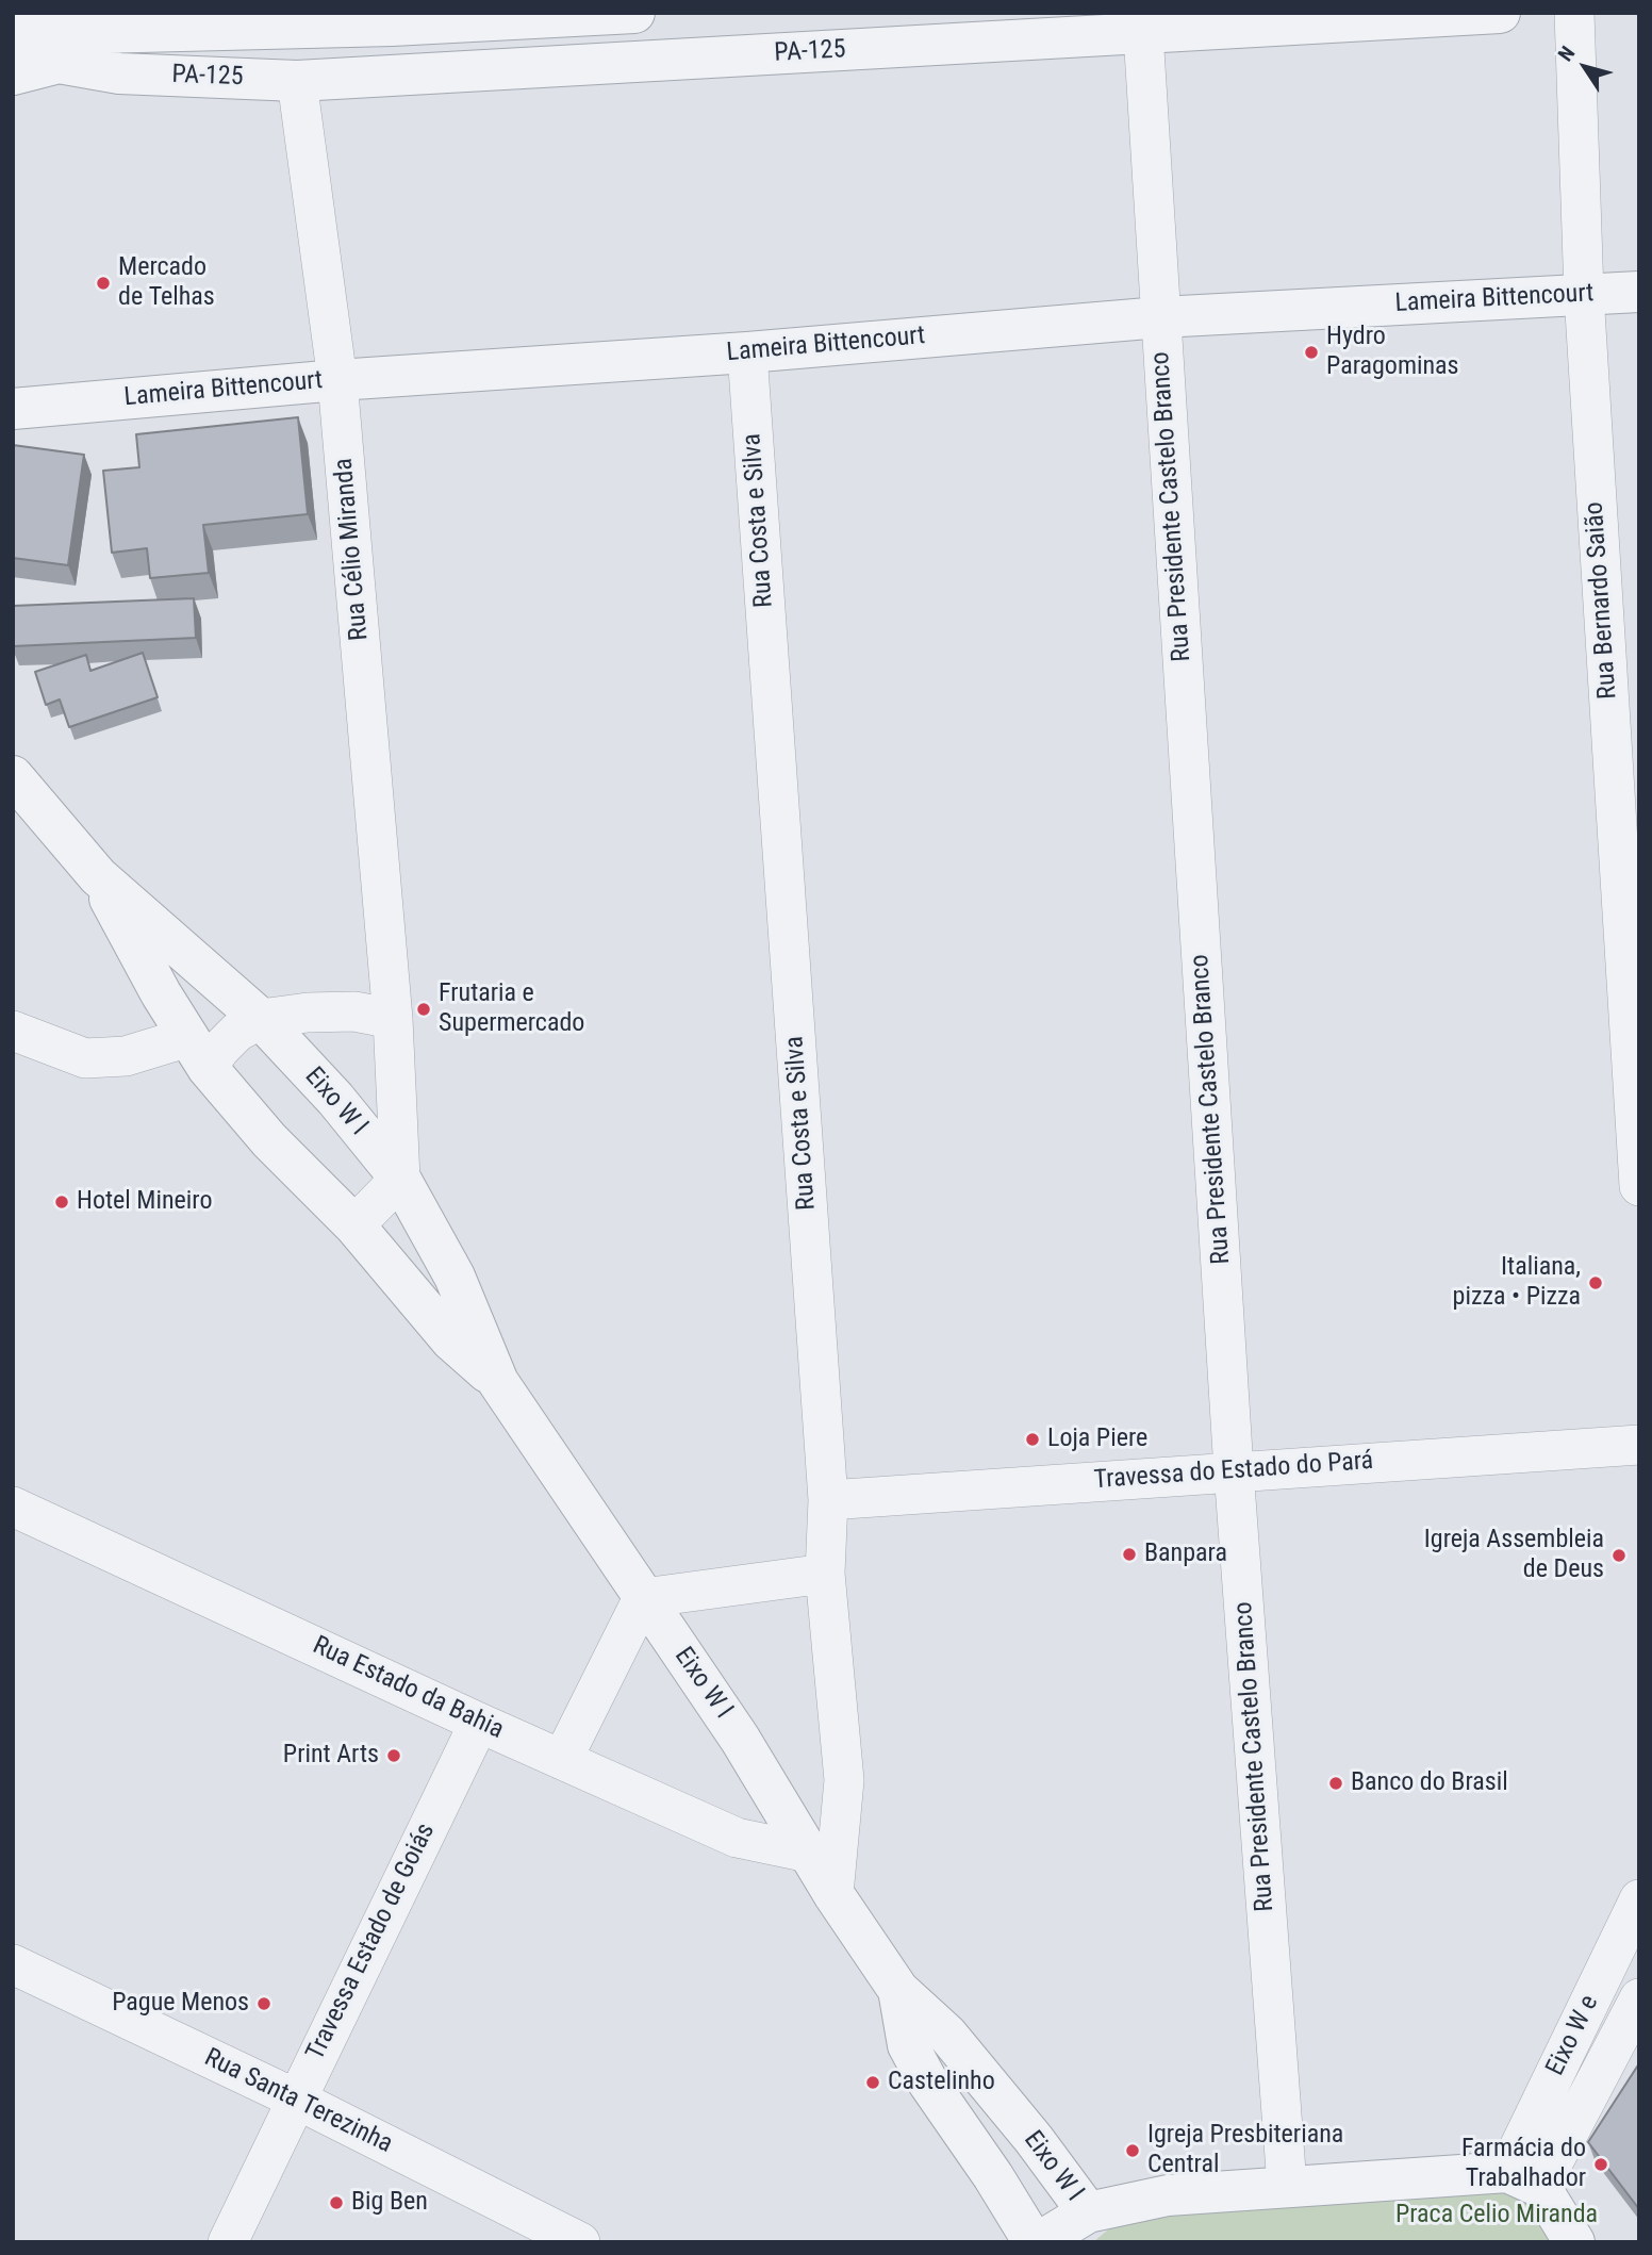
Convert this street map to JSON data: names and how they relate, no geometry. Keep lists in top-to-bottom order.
{
  "streets": {
    "street": [
      "PA-125",
      "Lameira Bittencourt",
      "Rua Presidente Castelo Branco",
      "Rua Costa e Silva",
      "Rua Célio Miranda",
      "Rua Bernardo Saião",
      "Eixo W l",
      "Travessa do Estado do Pará",
      "Rua Estado da Bahia",
      "Travessa Estado de Goiás",
      "Eixo W e",
      "Rua Santa Terezinha"
    ]
  },
  "crossings": [
    ["PA-125", "Rua Presidente Castelo Branco"],
    ["PA-125", "Rua Célio Miranda"],
    ["Lameira Bittencourt", "Rua Presidente Castelo Branco"],
    ["Lameira Bittencourt", "Rua Costa e Silva"],
    ["Lameira Bittencourt", "Rua Célio Miranda"],
    ["Lameira Bittencourt", "Rua Bernardo Saião"],
    ["Rua Presidente Castelo Branco", "Travessa do Estado do Pará"],
    ["Rua Costa e Silva", "Eixo W l"],
    ["Rua Costa e Silva", "Travessa do Estado do Pará"],
    ["Rua Célio Miranda", "Eixo W l"],
    ["Eixo W l", "Rua Estado da Bahia"],
    ["Rua Estado da Bahia", "Travessa Estado de Goiás"],
    ["Travessa Estado de Goiás", "Rua Santa Terezinha"]
  ],
  "parks": ["Praca Celio Miranda"],
  "places": [
    "Mercado de Telhas",
    "Hydro Paragominas",
    "Frutaria e Supermercado",
    "Hotel Mineiro",
    "Italiana, pizza • Pizza",
    "Loja Piere",
    "Banpara",
    "Igreja Assembleia de Deus",
    "Print Arts",
    "Banco do Brasil",
    "Pague Menos",
    "Castelinho",
    "Igreja Presbiteriana Central",
    "Farmácia do Trabalhador",
    "Big Ben"
  ],
  "north": "top left"
}
